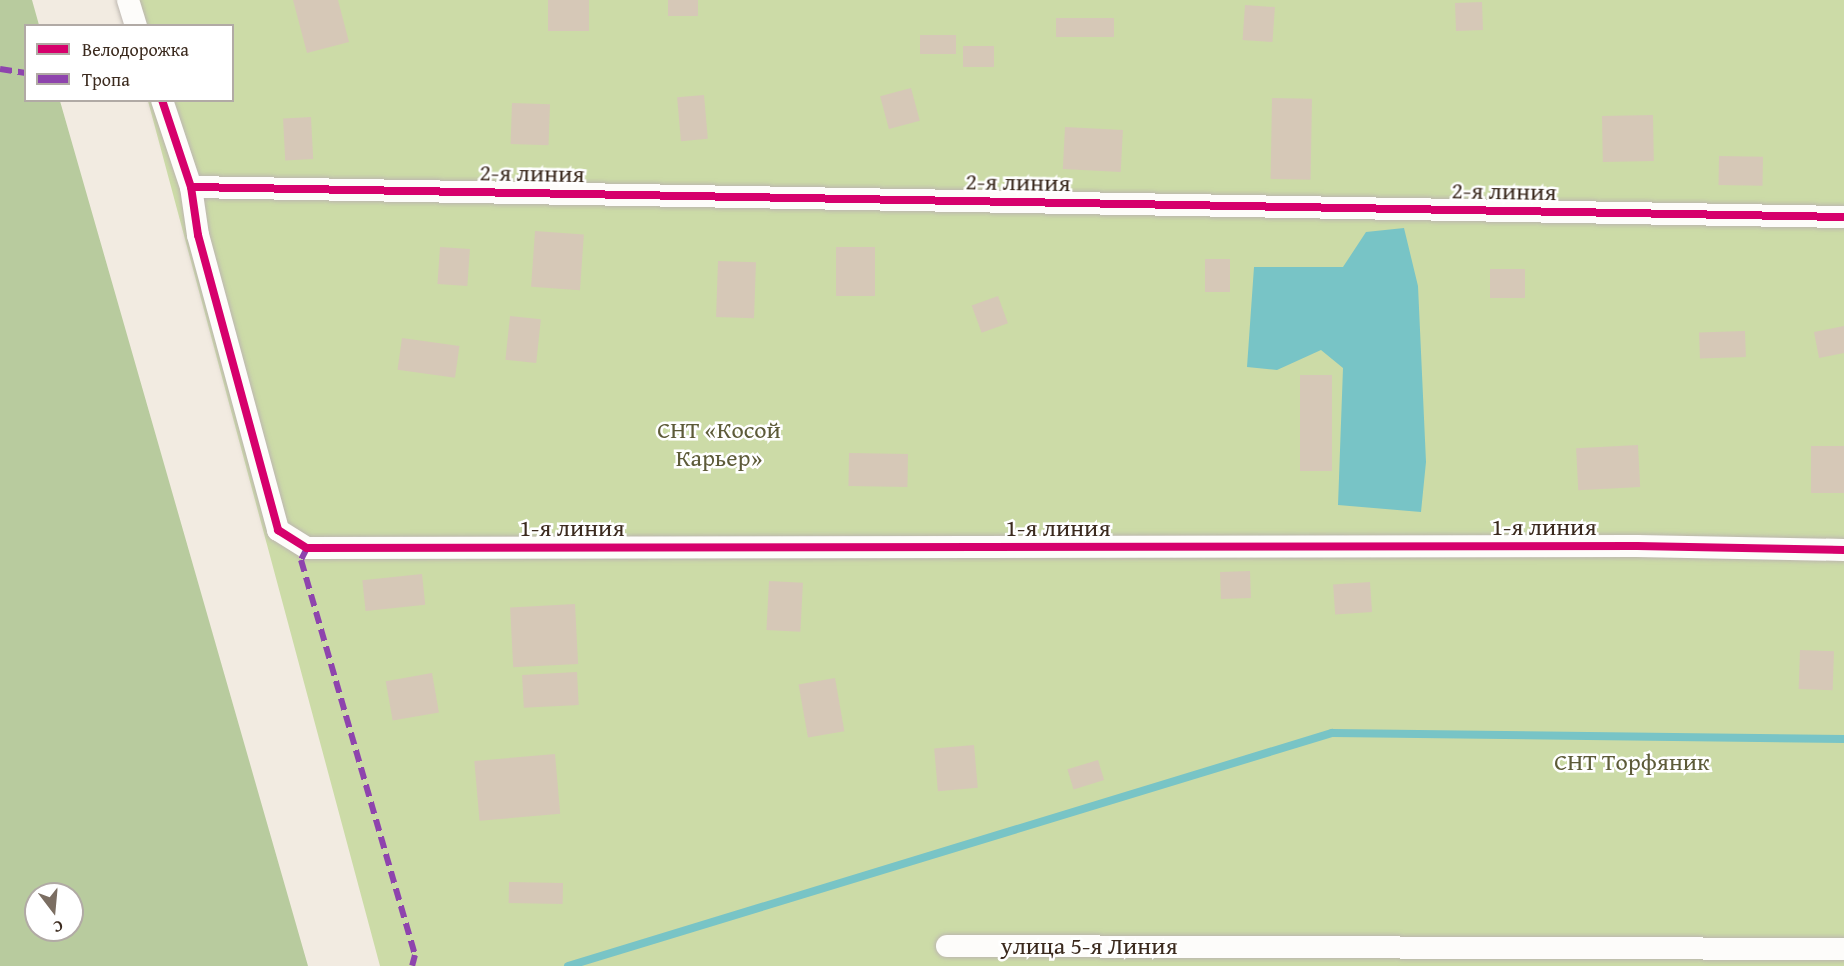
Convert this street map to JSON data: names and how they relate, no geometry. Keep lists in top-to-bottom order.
{
  "streets": {
    "street": ["2-я линия", "1-я линия", "улица 5-я Линия"]
  },
  "crossings": [
    ["2-я линия", "1-я линия"]
  ],
  "parks": ["СНТ «Косой Карьер»", "СНТ Торфяник"],
  "legend": ["Велодорожка", "Тропа"],
  "north": "bottom"
}
